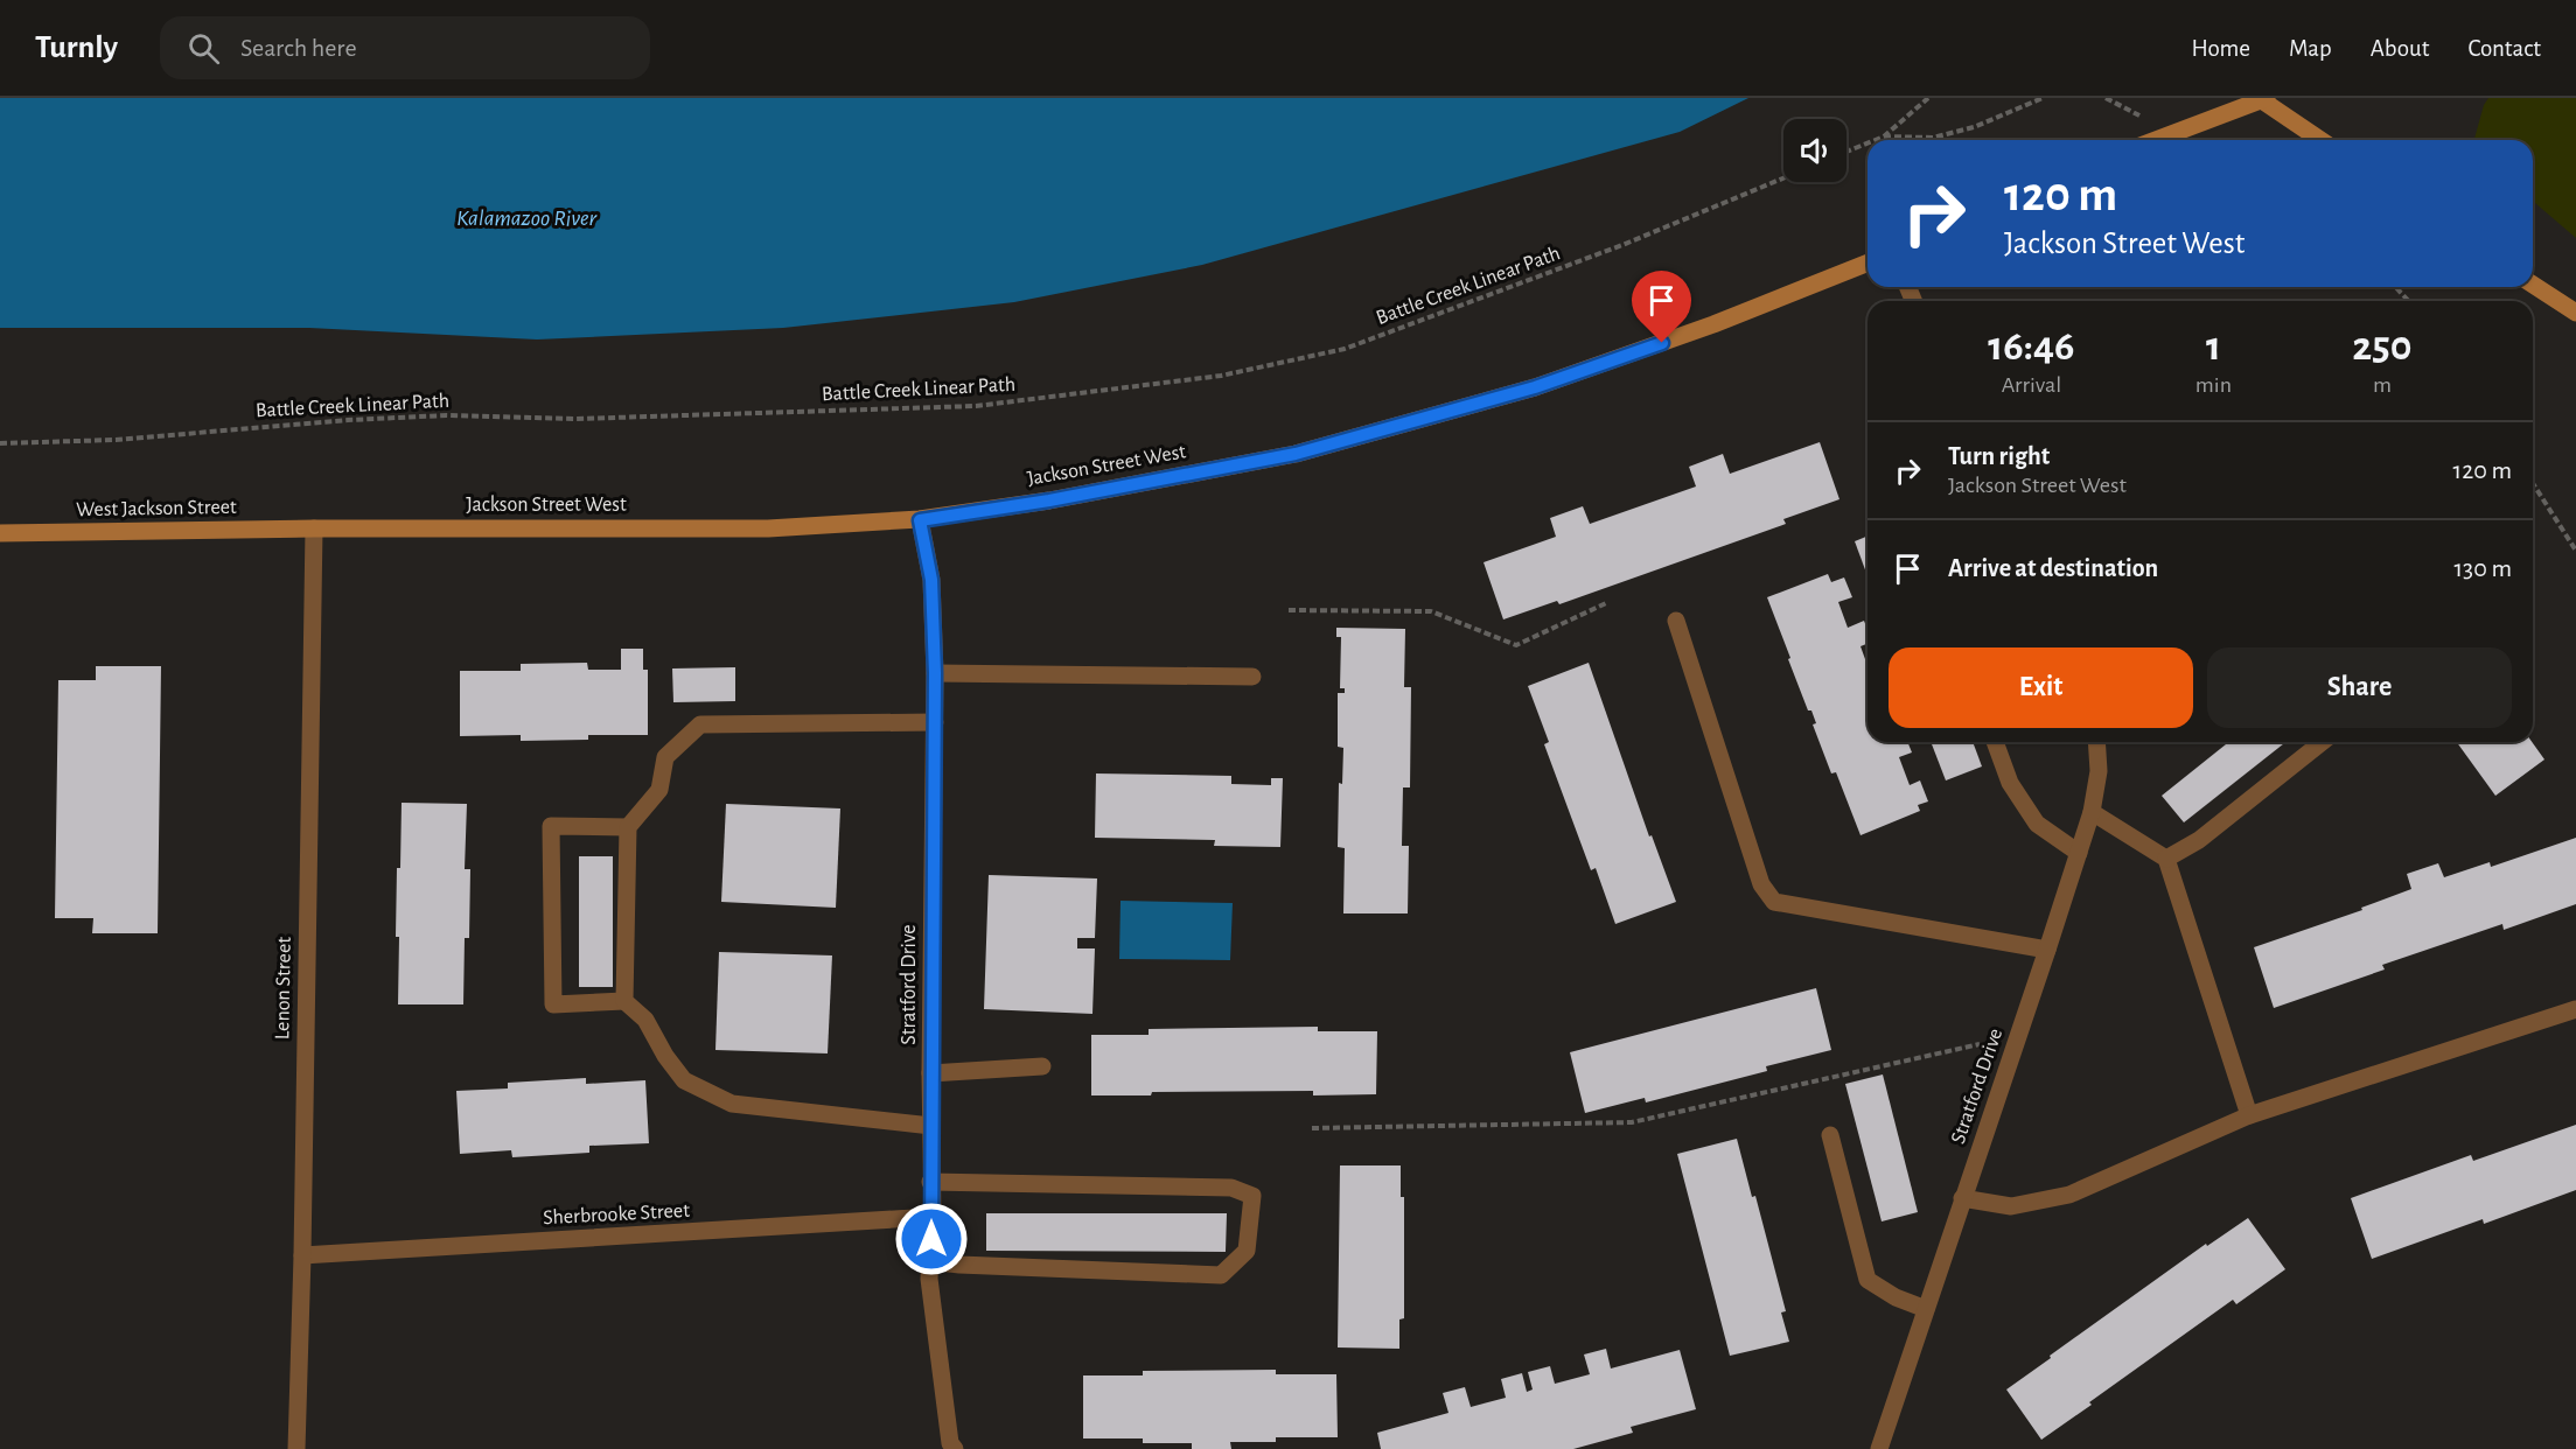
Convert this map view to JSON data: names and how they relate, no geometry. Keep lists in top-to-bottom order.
{
  "streets": {
    "street": [
      "Jackson Street West",
      "West Jackson Street",
      "Stratford Drive",
      "Lenon Street",
      "Sherbrooke Street"
    ],
    "path": ["Battle Creek Linear Path"]
  },
  "crossings": [
    ["Jackson Street West", "West Jackson Street"],
    ["Jackson Street West", "Stratford Drive"],
    ["Jackson Street West", "Lenon Street"],
    ["West Jackson Street", "Lenon Street"],
    ["Stratford Drive", "Sherbrooke Street"],
    ["Lenon Street", "Sherbrooke Street"]
  ],
  "water": ["Kalamazoo River"],
  "page": {
    "header": "Turnly",
    "search": "Search here",
    "nav": [
      "Home",
      "Map",
      "About",
      "Contact"
    ],
    "turn": ["120 m", "Jackson Street West"],
    "eta": [
      "16:46",
      "Arrival",
      "1",
      "min",
      "250",
      "m"
    ],
    "list": [
      {
        "name": "Turn right",
        "note": "Jackson Street West",
        "value": "120 m"
      },
      {
        "name": "Arrive at destination",
        "value": "130 m"
      }
    ],
    "buttons": ["Exit", "Share"]
  }
}
